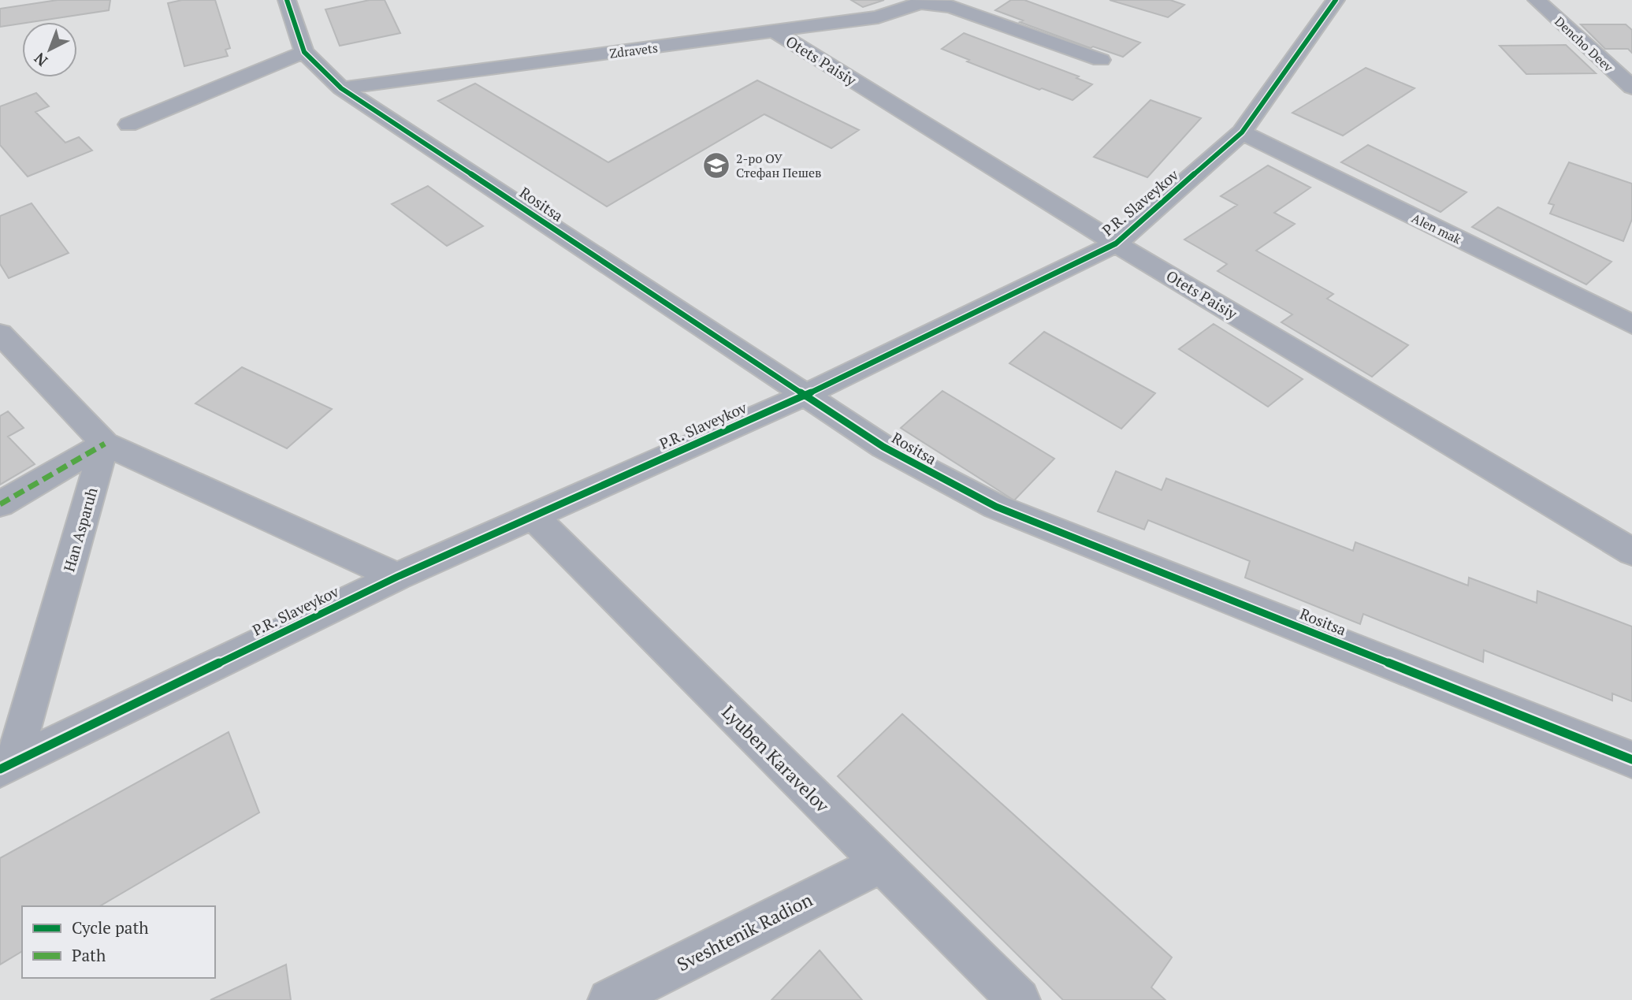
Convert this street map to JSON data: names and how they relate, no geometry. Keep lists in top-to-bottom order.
{
  "streets": {
    "street": [
      "Dencho Deev",
      "Zdravets",
      "Otets Paisiy",
      "P.R. Slaveykov",
      "Rositsa",
      "Alen mak",
      "Han Asparuh",
      "Lyuben Karavelov",
      "Sveshtenik Radion"
    ]
  },
  "crossings": [
    ["Zdravets", "Otets Paisiy"],
    ["Zdravets", "Rositsa"],
    ["Otets Paisiy", "P.R. Slaveykov"],
    ["P.R. Slaveykov", "Rositsa"],
    ["P.R. Slaveykov", "Alen mak"],
    ["P.R. Slaveykov", "Han Asparuh"],
    ["P.R. Slaveykov", "Lyuben Karavelov"],
    ["Lyuben Karavelov", "Sveshtenik Radion"]
  ],
  "places": {
    "school or university": ["2-ро ОУ Стефан Пешев"]
  },
  "legend": ["Cycle path", "Path"],
  "north": "bottom left"
}
